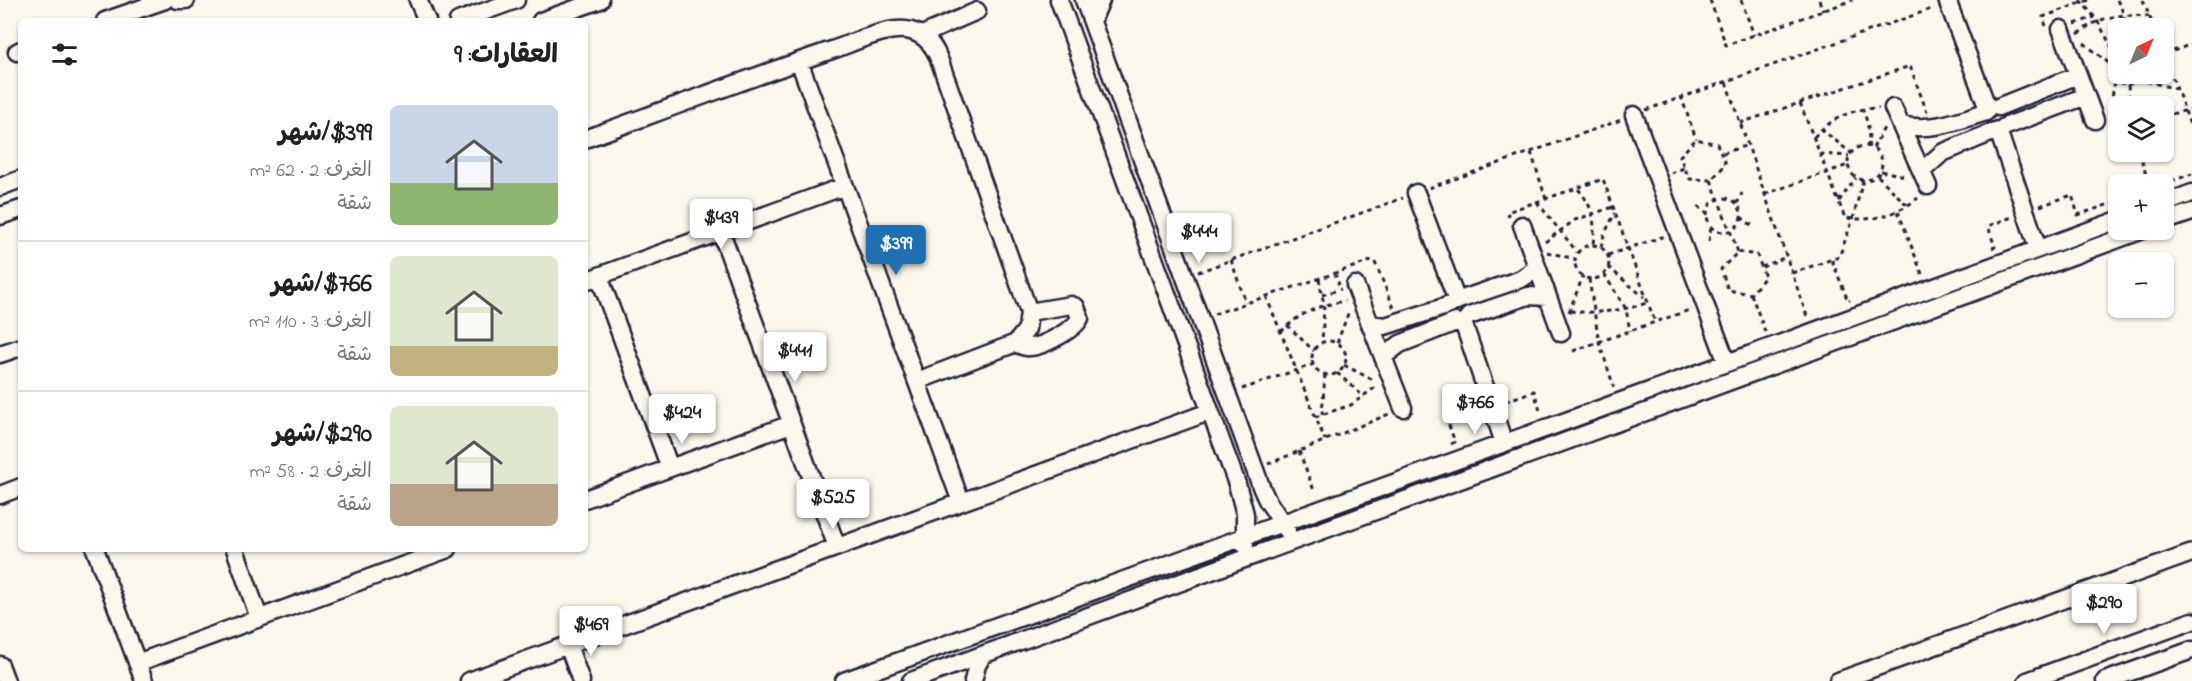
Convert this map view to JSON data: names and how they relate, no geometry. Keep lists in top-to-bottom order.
{
  "north": "top right",
  "page": {
    "map_buttons": ["+", "−"],
    "heading": "العقارات: 9",
    "list": [
      {
        "name": "$399/شهر",
        "note": "الغرف: 2 · 62 m² · شقة"
      },
      {
        "name": "$766/شهر",
        "note": "الغرف: 3 · 110 m² · شقة"
      },
      {
        "name": "$290/شهر",
        "note": "الغرف: 2 · 58 m² · شقة"
      }
    ],
    "price": [
      "$439",
      "$444",
      "$399",
      "$441",
      "$766",
      "$424",
      "$525",
      "$290",
      "$469"
    ]
  }
}
